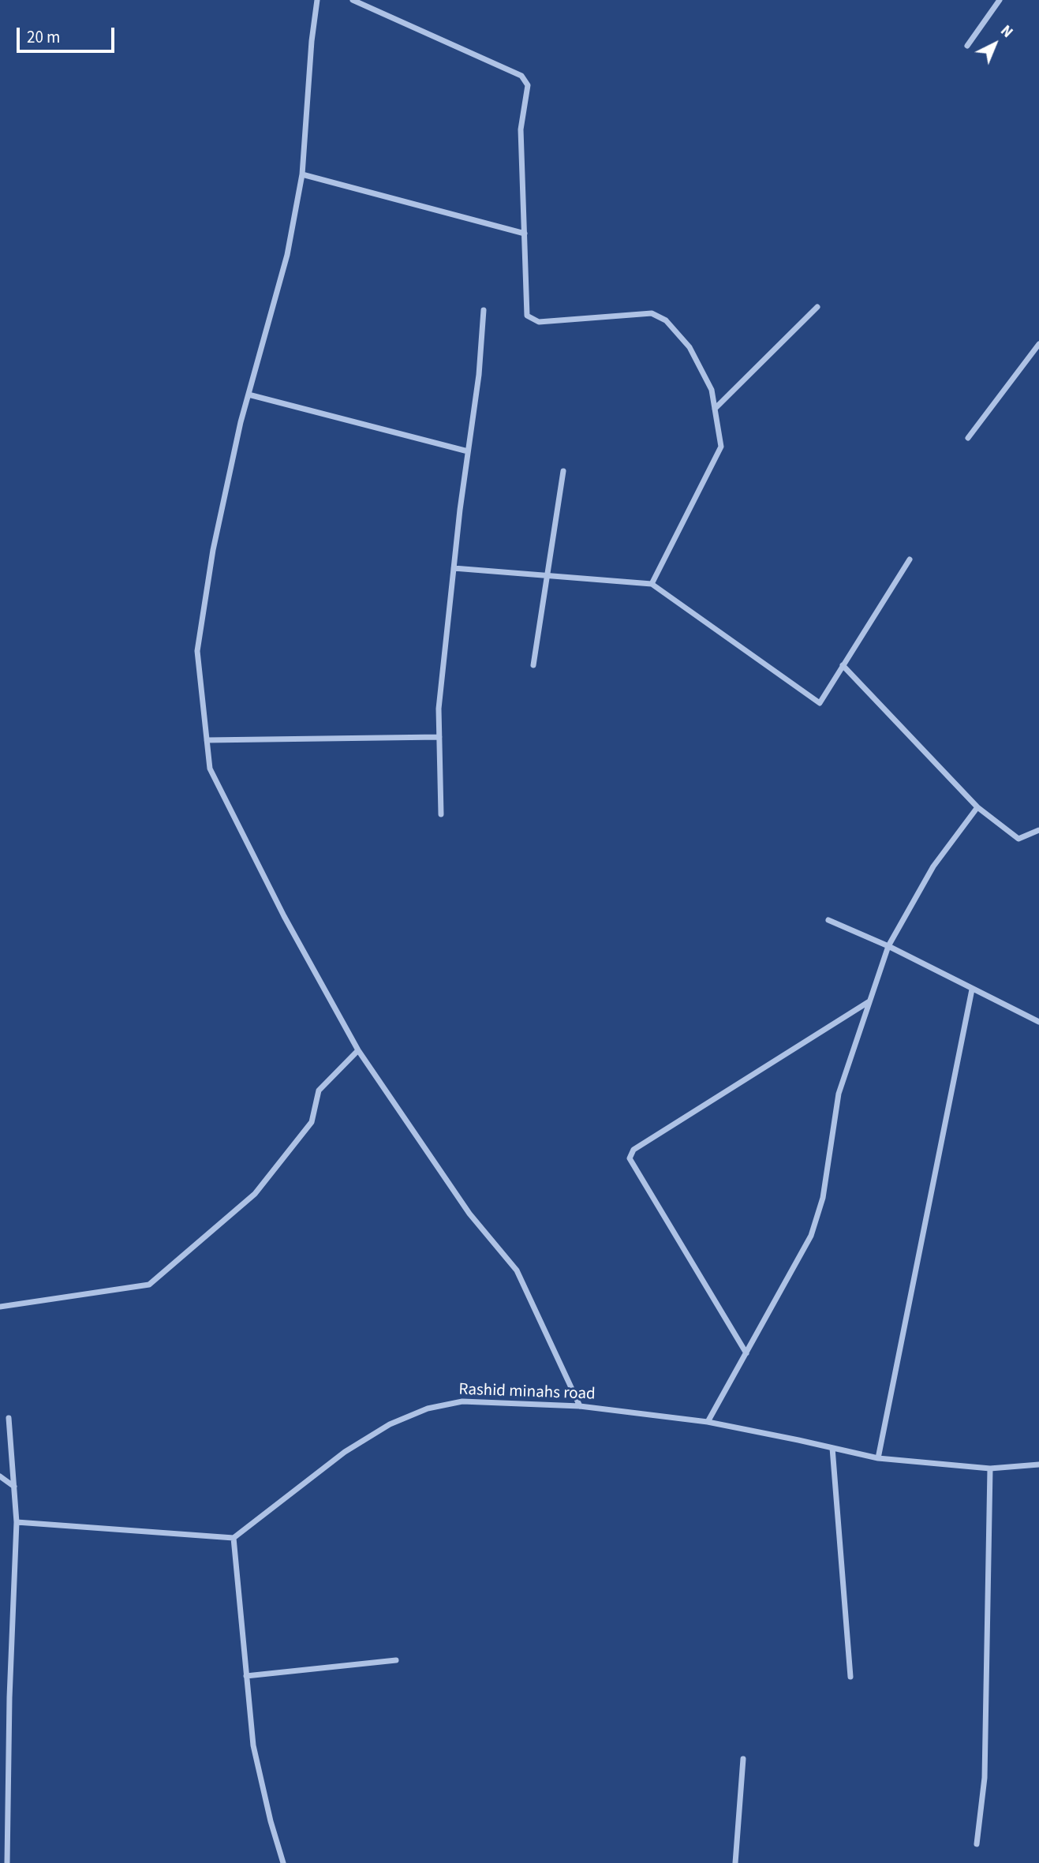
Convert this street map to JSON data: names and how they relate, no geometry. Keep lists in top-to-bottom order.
{
  "streets": {
    "street": ["Rashid minahs road"]
  },
  "scale_bar": "20 m",
  "north": "top right"
}
